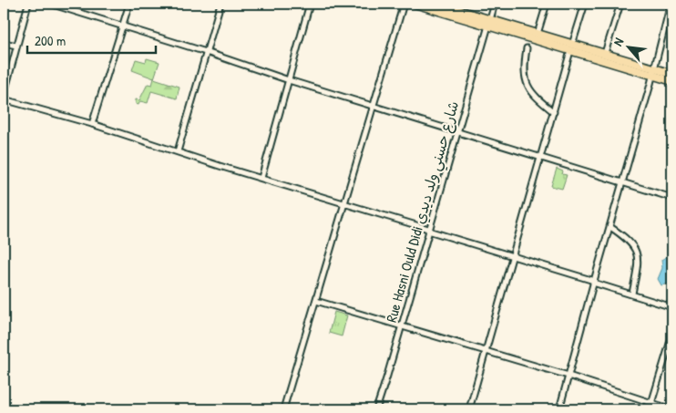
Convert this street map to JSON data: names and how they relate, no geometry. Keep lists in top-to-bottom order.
{
  "streets": {
    "street": ["Rue Hasni Ould Didi شارع حسني ولد ديدي"]
  },
  "scale_bar": "200 m",
  "north": "top left"
}
